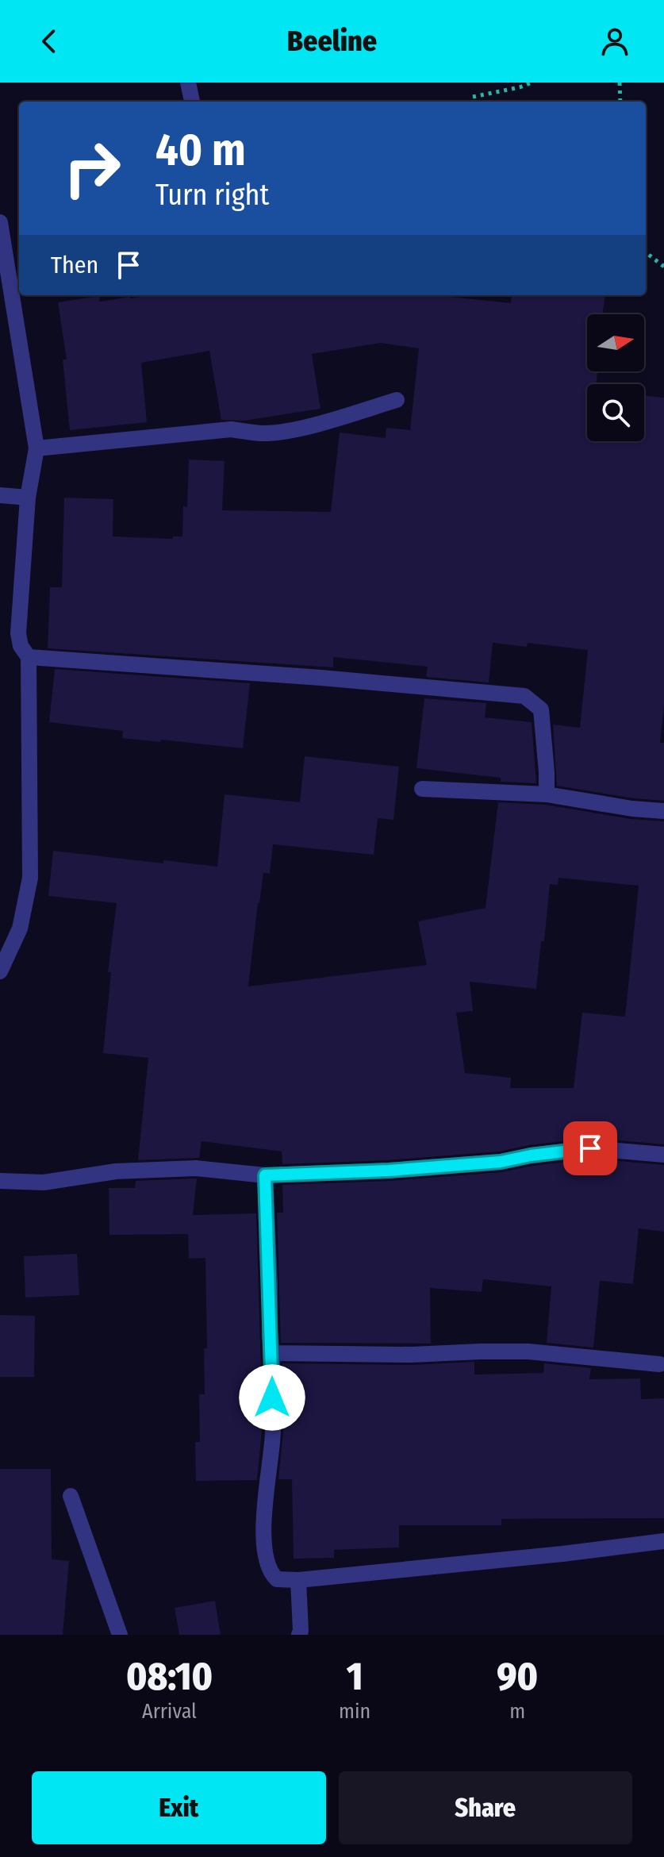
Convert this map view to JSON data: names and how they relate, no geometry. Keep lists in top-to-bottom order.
{
  "north": "right",
  "page": {
    "header": "Beeline",
    "turn": ["40 m", "Turn right"],
    "then": "Then",
    "eta": [
      "08:10",
      "Arrival",
      "1",
      "min",
      "90",
      "m"
    ],
    "buttons": ["Exit", "Share"]
  }
}
